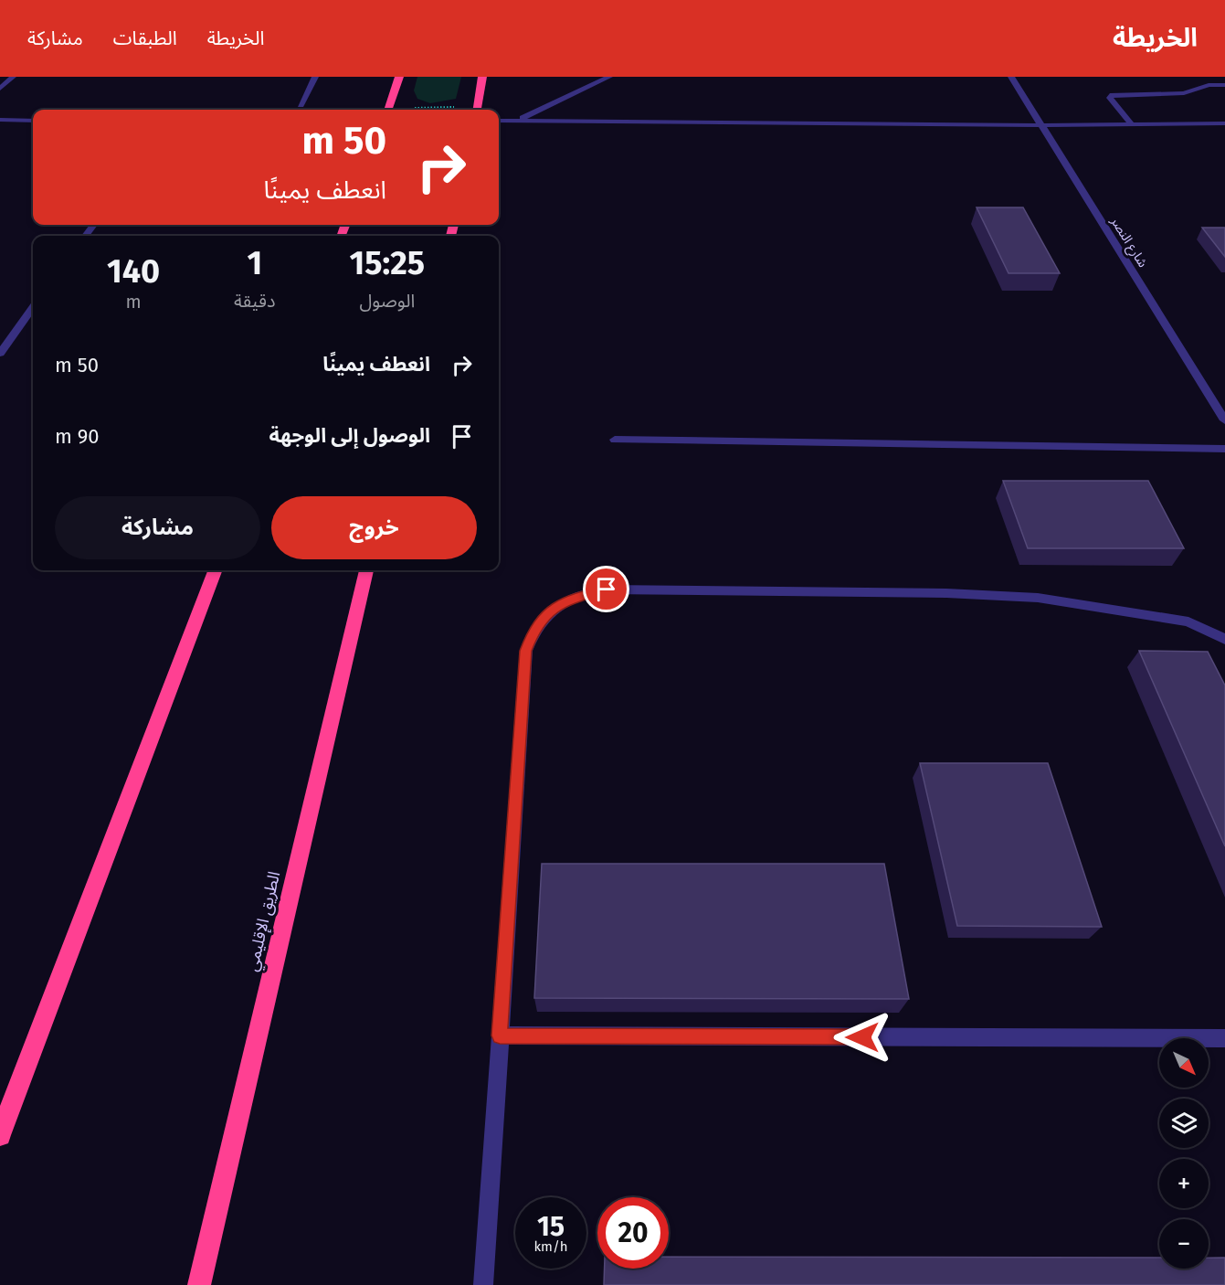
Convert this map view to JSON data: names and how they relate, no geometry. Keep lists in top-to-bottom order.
{
  "streets": {
    "highway": ["الطريق الإقليمي"],
    "street": ["شارع النصر"]
  },
  "north": "bottom right",
  "page": {
    "header": "الخريطة",
    "nav": ["الخريطة", "الطبقات", "مشاركة"],
    "turn": ["50 m", "انعطف يمينًا"],
    "eta": [
      "15:25",
      "الوصول",
      "1",
      "دقيقة",
      "140",
      "m"
    ],
    "list": [
      {
        "name": "انعطف يمينًا",
        "value": "50 m"
      },
      {
        "name": "الوصول إلى الوجهة",
        "value": "90 m"
      }
    ],
    "buttons": ["خروج", "مشاركة"],
    "map_buttons": ["+", "−"],
    "speed": "15 km/h",
    "limit": "20"
  }
}
